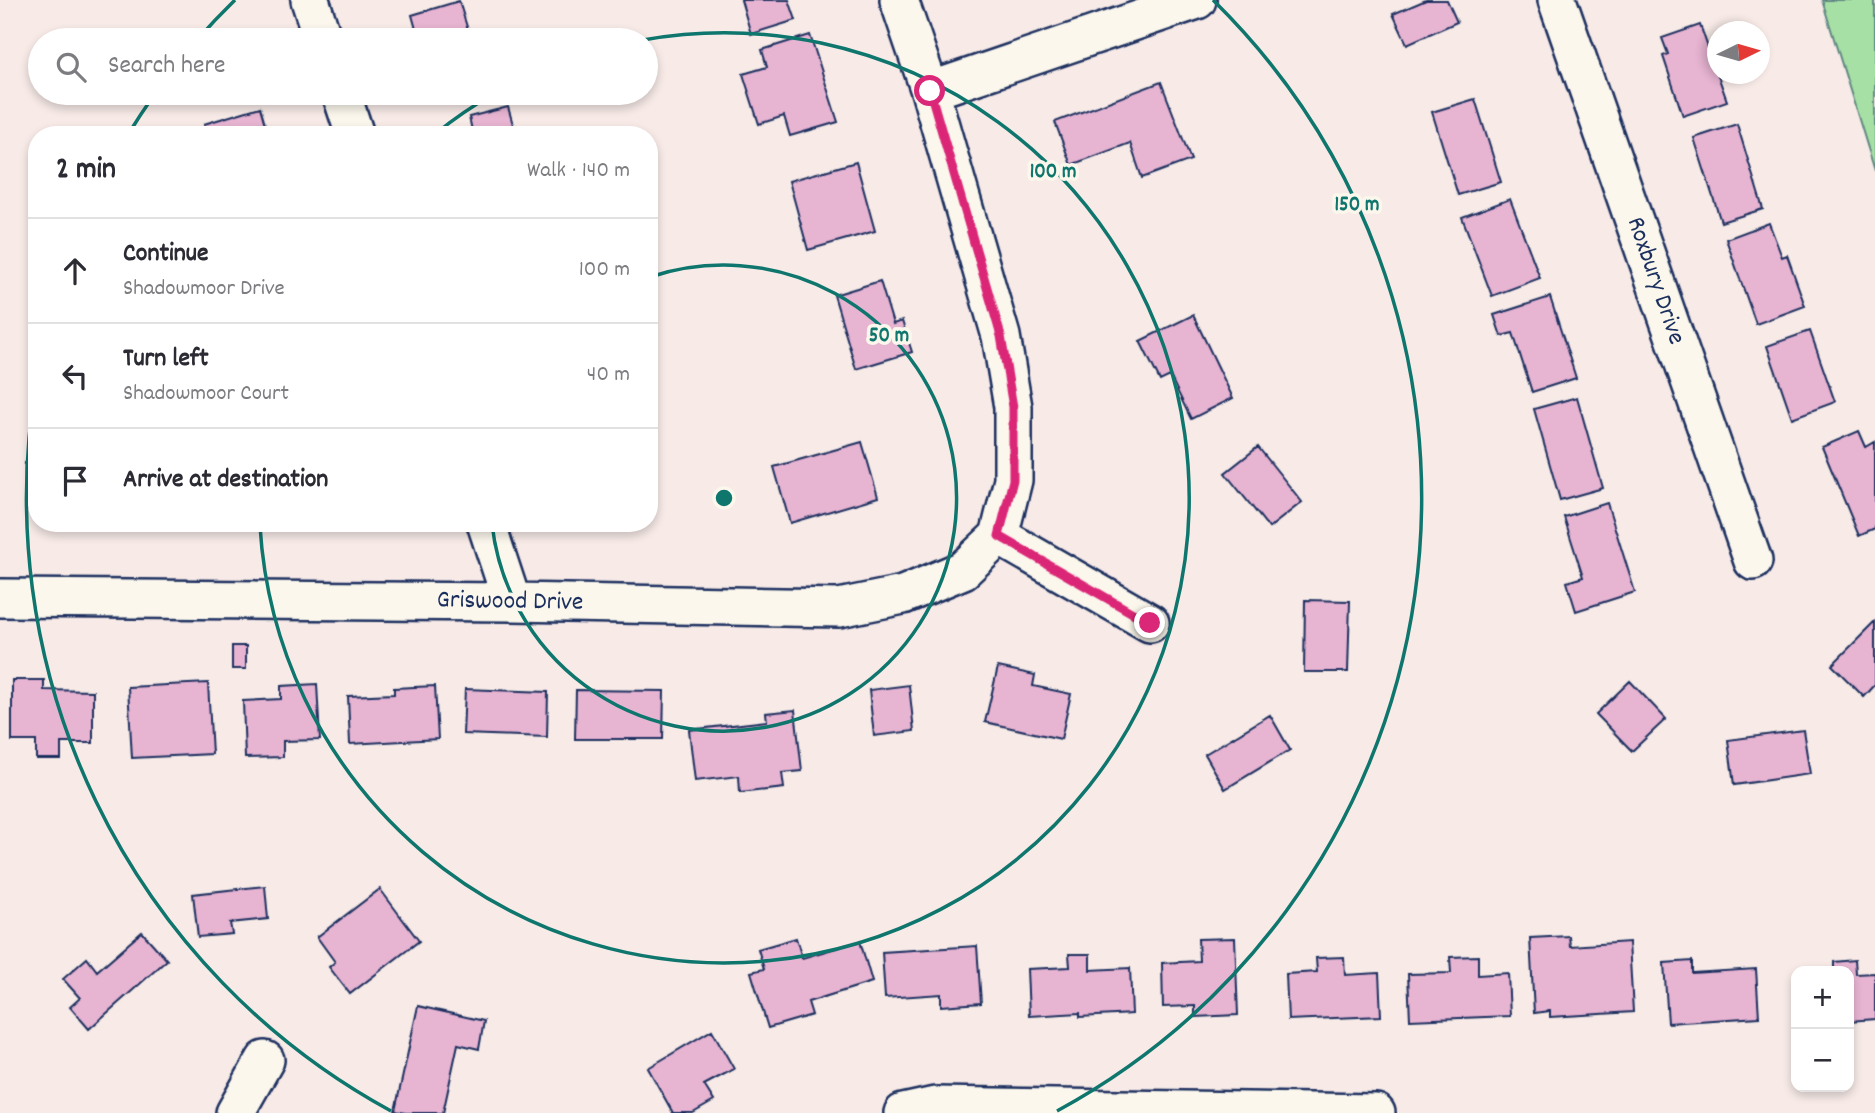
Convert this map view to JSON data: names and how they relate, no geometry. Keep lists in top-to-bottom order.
{
  "streets": {
    "street": ["Roxbury Drive", "Griswood Drive"]
  },
  "north": "right",
  "page": {
    "search": "Search here",
    "heading": ["2 min", "Walk · 140 m"],
    "list": [
      ["Continue", "Shadowmoor Drive", "100 m"],
      ["Turn left", "Shadowmoor Court", "40 m"],
      "Arrive at destination"
    ],
    "map_buttons": ["+", "−"]
  },
  "rings": ["100 m", "150 m", "50 m"]
}
